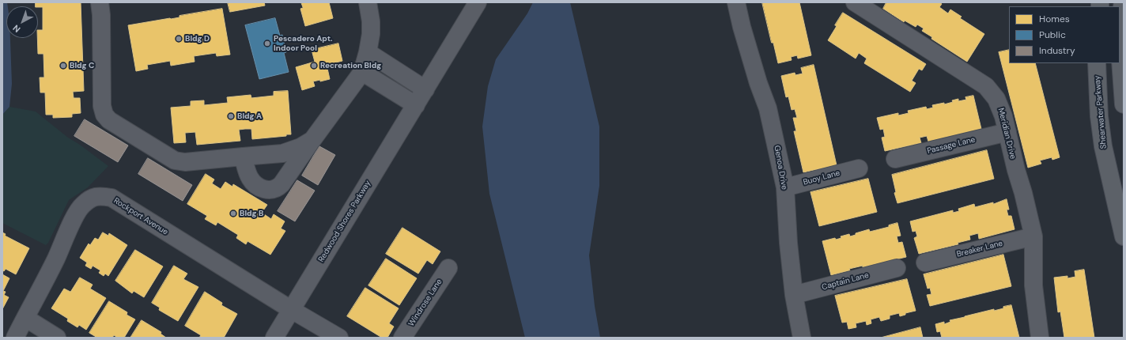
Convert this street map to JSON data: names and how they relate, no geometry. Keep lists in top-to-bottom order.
{
  "streets": {
    "main road": ["Shearwater Parkway"],
    "street": [
      "Meridian Drive",
      "Passage Lane",
      "Genoa Drive",
      "Buoy Lane",
      "Rockport Avenue",
      "Redwood Shores Parkway",
      "Breaker Lane",
      "Captain Lane",
      "Windrose Lane"
    ]
  },
  "crossings": [
    ["Meridian Drive", "Passage Lane"],
    ["Meridian Drive", "Breaker Lane"],
    ["Genoa Drive", "Buoy Lane"],
    ["Genoa Drive", "Captain Lane"],
    ["Rockport Avenue", "Redwood Shores Parkway"]
  ],
  "places": [
    "Bldg D",
    "Pescadero Apt. Indoor Pool",
    "Bldg C",
    "Recreation Bldg",
    "Bldg A",
    "Bldg B"
  ],
  "legend": ["Homes", "Public", "Industry"],
  "north": "bottom left"
}
